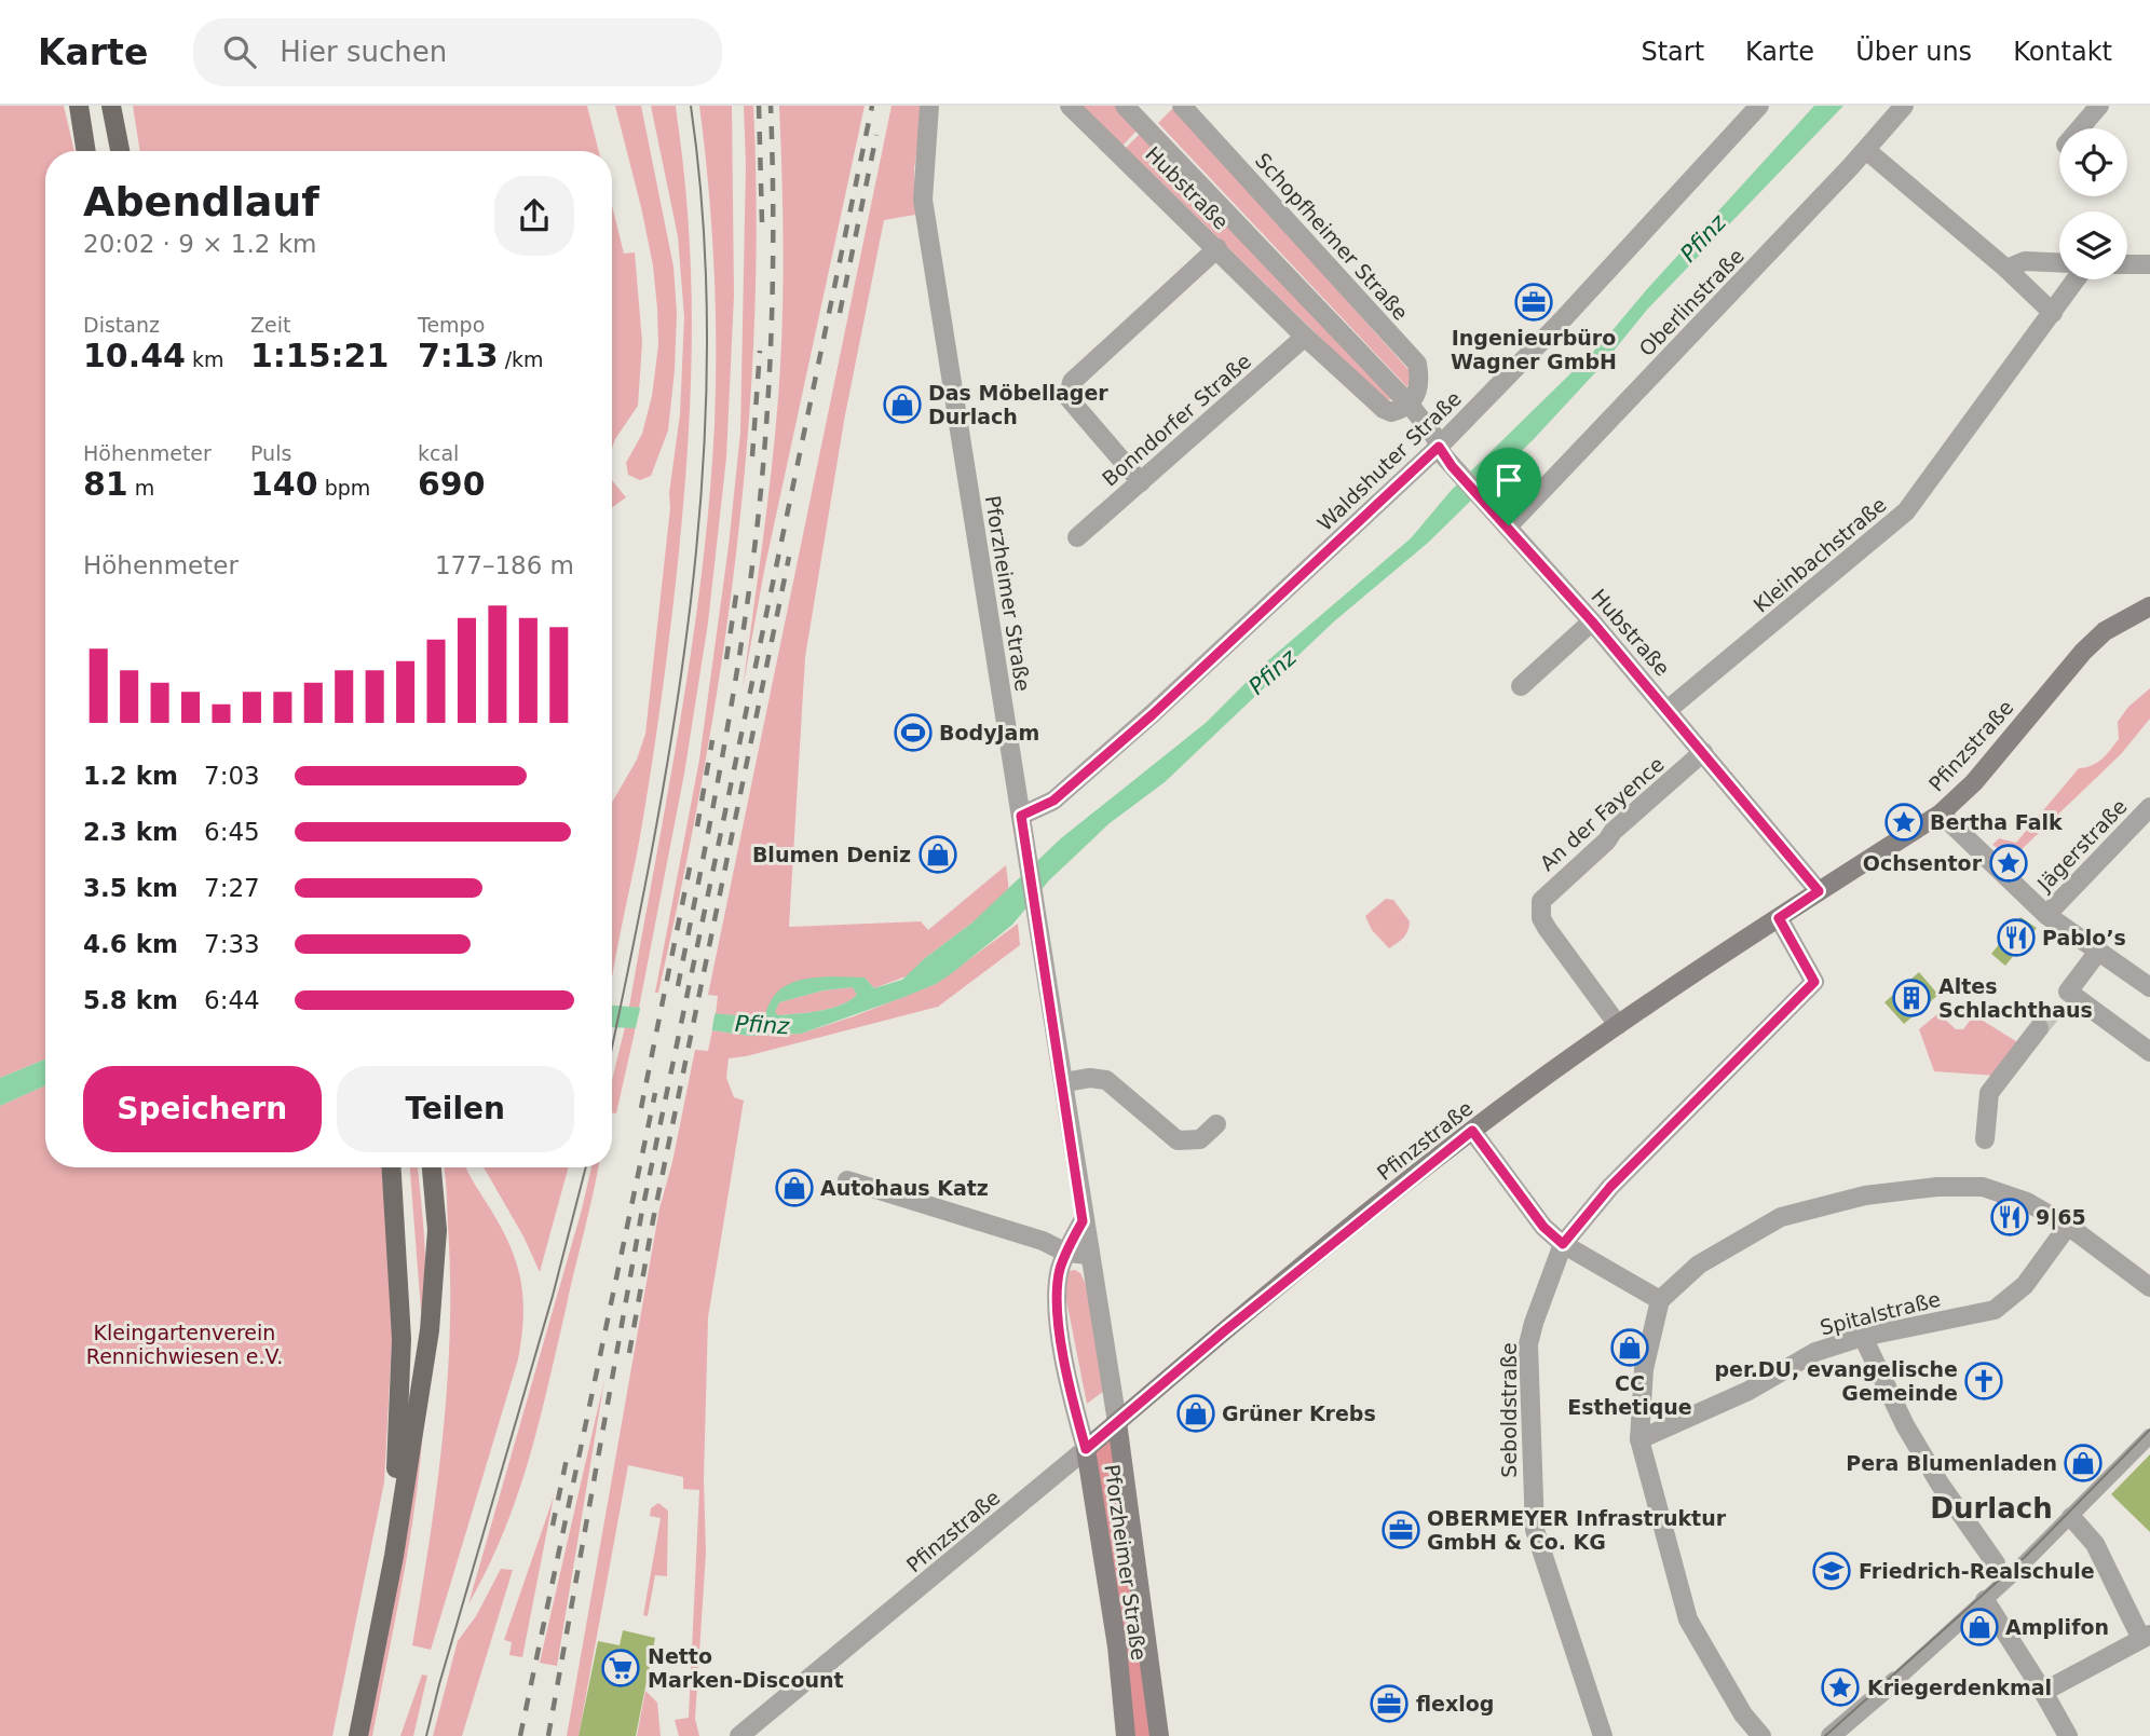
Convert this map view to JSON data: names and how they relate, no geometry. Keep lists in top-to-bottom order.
{
  "streets": {
    "main road": ["Pforzheimer Straße", "Pfinzstraße"],
    "street": [
      "Hubstraße",
      "Schopfheimer Straße",
      "Oberlinstraße",
      "Bonndorfer Straße",
      "Waldshuter Straße",
      "Kleinbachstraße",
      "An der Fayence",
      "Jägerstraße",
      "Spitalstraße",
      "Seboldstraße"
    ]
  },
  "crossings": [
    ["Hubstraße", "Schopfheimer Straße"],
    ["Hubstraße", "Oberlinstraße"],
    ["Hubstraße", "Bonndorfer Straße"],
    ["Hubstraße", "Waldshuter Straße"],
    ["Hubstraße", "Kleinbachstraße"],
    ["Hubstraße", "Pfinzstraße"],
    ["Hubstraße", "An der Fayence"],
    ["Waldshuter Straße", "Pforzheimer Straße"],
    ["Pforzheimer Straße", "Pfinzstraße"],
    ["Pfinzstraße", "An der Fayence"],
    ["Pfinzstraße", "Seboldstraße"]
  ],
  "districts": ["Durlach"],
  "water": ["Pfinz"],
  "parks": ["Kleingartenverein Rennichwiesen e.V."],
  "places": {
    "office": ["Ingenieurbüro Wagner GmbH", "OBERMEYER Infrastruktur GmbH & Co. KG", "flexlog"],
    "shop": [
      "Das Möbellager Durlach",
      "Blumen Deniz",
      "Autohaus Katz",
      "CC Esthetique",
      "Grüner Krebs",
      "Pera Blumenladen",
      "Amplifon"
    ],
    "sports": ["BodyJam"],
    "place": ["Bertha Falk", "Ochsentor", "Kriegerdenkmal"],
    "restaurant": ["Pablo’s", "9|65"],
    "building": ["Altes Schlachthaus"],
    "church": ["per.DU, evangelische Gemeinde"],
    "school or university": ["Friedrich-Realschule"],
    "supermarket": ["Netto Marken-Discount"]
  },
  "page": {
    "header": "Karte",
    "search": "Hier suchen",
    "nav": [
      "Start",
      "Karte",
      "Über uns",
      "Kontakt"
    ],
    "heading": ["Abendlauf", "20:02 · 9 × 1.2 km"],
    "stats": [
      ["Distanz", "10.44 km"],
      ["Zeit", "1:15:21"],
      ["Tempo", "7:13 /km"],
      ["Höhenmeter", "81 m"],
      ["Puls", "140 bpm"],
      ["kcal", "690"]
    ],
    "chart": ["Höhenmeter", "177–186 m"],
    "list": [
      {
        "name": "1.2 km",
        "note": "7:03"
      },
      {
        "name": "2.3 km",
        "note": "6:45"
      },
      {
        "name": "3.5 km",
        "note": "7:27"
      },
      {
        "name": "4.6 km",
        "note": "7:33"
      },
      {
        "name": "5.8 km",
        "note": "6:44"
      }
    ],
    "buttons": ["Speichern", "Teilen"]
  }
}
